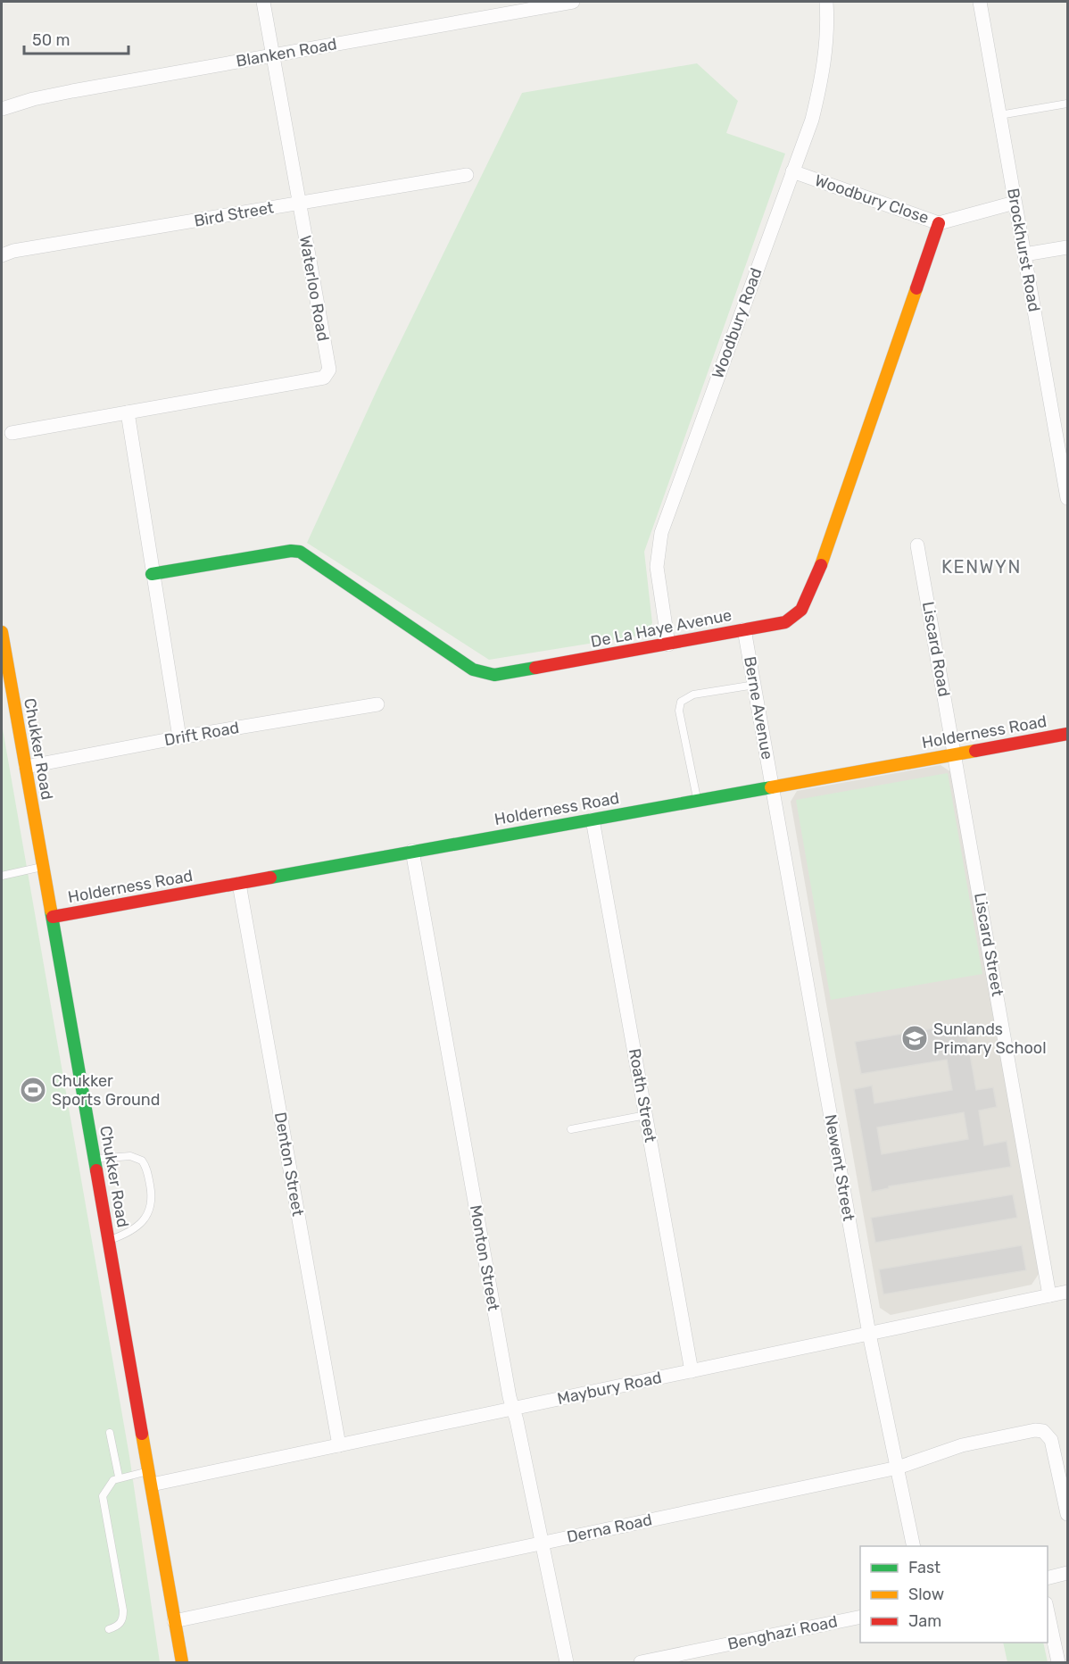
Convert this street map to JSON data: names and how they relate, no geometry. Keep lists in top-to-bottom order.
{
  "streets": {
    "street": [
      "Blanken Road",
      "Woodbury Close",
      "Bird Street",
      "Brockhurst Road",
      "Waterloo Road",
      "Woodbury Road",
      "De La Haye Avenue",
      "Liscard Road",
      "Berne Avenue",
      "Holderness Road",
      "Drift Road",
      "Chukker Road",
      "Liscard Street",
      "Roath Street",
      "Denton Street",
      "Newent Street",
      "Monton Street",
      "Maybury Road",
      "Derna Road",
      "Benghazi Road"
    ]
  },
  "crossings": [
    ["Blanken Road", "Waterloo Road"],
    ["Woodbury Close", "Brockhurst Road"],
    ["Woodbury Close", "Woodbury Road"],
    ["Woodbury Close", "De La Haye Avenue"],
    ["Bird Street", "Waterloo Road"],
    ["Woodbury Road", "De La Haye Avenue"],
    ["De La Haye Avenue", "Berne Avenue"],
    ["Liscard Road", "Holderness Road"],
    ["Liscard Road", "Liscard Street"],
    ["Berne Avenue", "Holderness Road"],
    ["Berne Avenue", "Newent Street"],
    ["Holderness Road", "Chukker Road"],
    ["Holderness Road", "Liscard Street"],
    ["Holderness Road", "Roath Street"],
    ["Holderness Road", "Denton Street"],
    ["Holderness Road", "Newent Street"],
    ["Holderness Road", "Monton Street"],
    ["Drift Road", "Chukker Road"],
    ["Chukker Road", "Maybury Road"],
    ["Chukker Road", "Derna Road"],
    ["Liscard Street", "Maybury Road"],
    ["Roath Street", "Maybury Road"],
    ["Denton Street", "Maybury Road"],
    ["Newent Street", "Maybury Road"],
    ["Newent Street", "Derna Road"],
    ["Monton Street", "Maybury Road"],
    ["Monton Street", "Derna Road"]
  ],
  "districts": ["KENWYN"],
  "places": {
    "school or university": ["Sunlands Primary School"],
    "sports": ["Chukker Sports Ground"]
  },
  "legend": ["Fast", "Slow", "Jam"],
  "scale_bar": "50 m"
}
